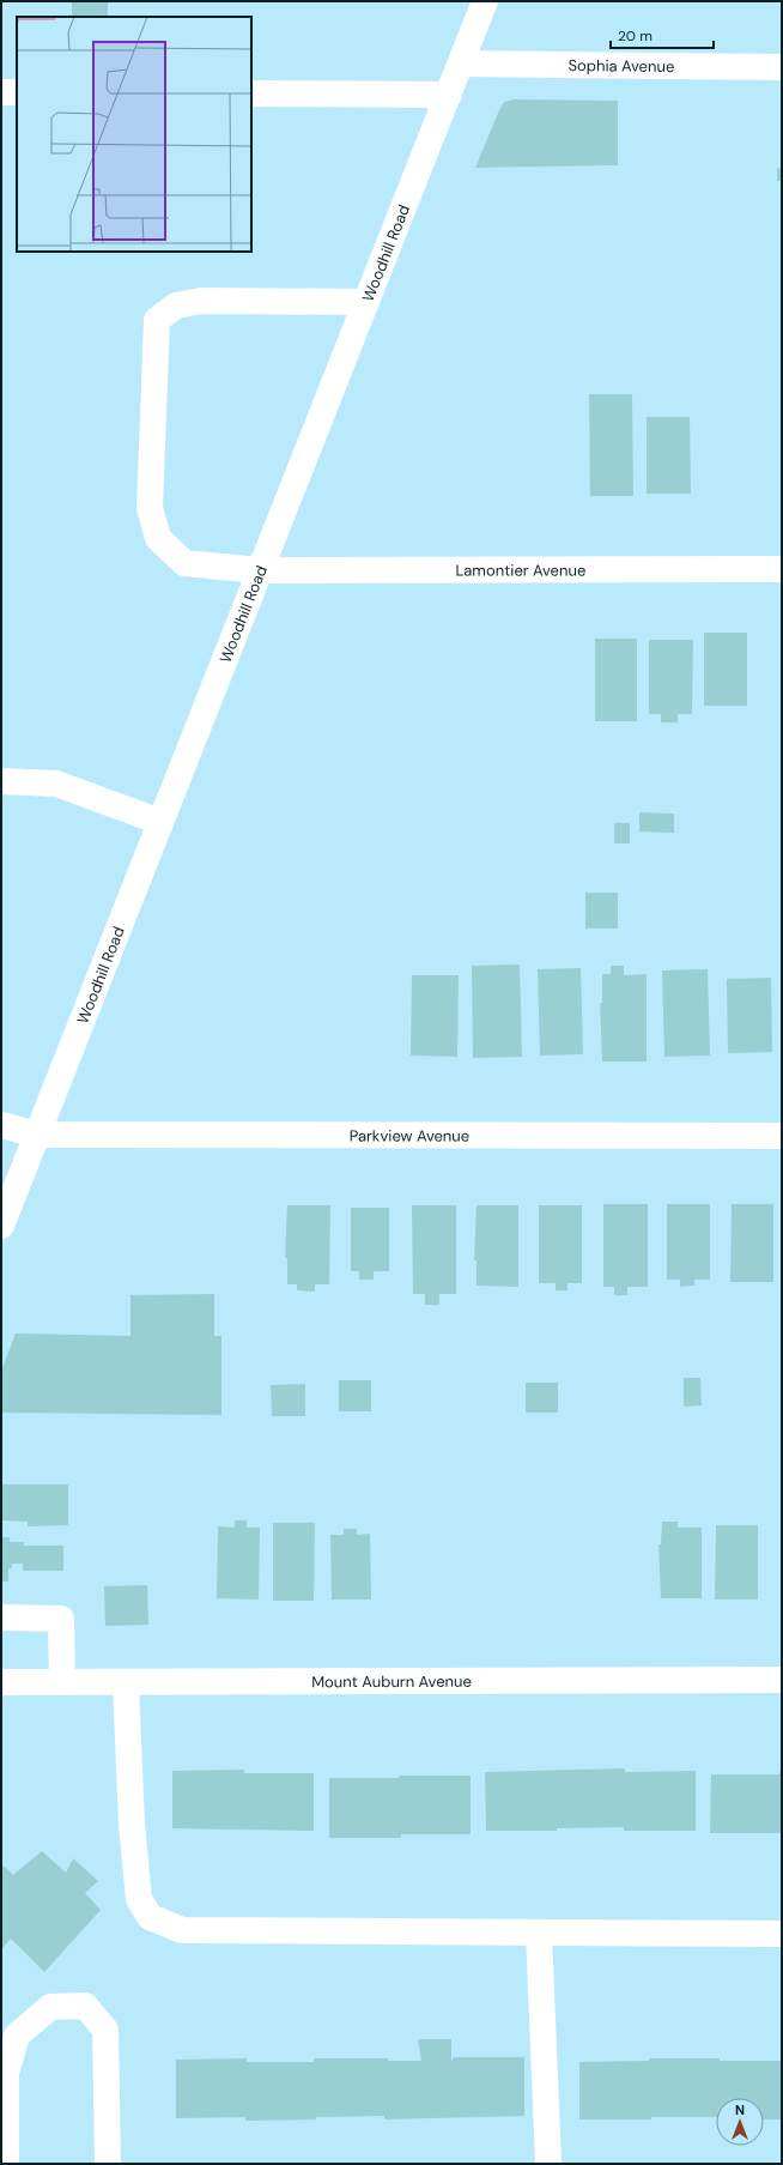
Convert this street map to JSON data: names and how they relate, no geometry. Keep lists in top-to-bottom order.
{
  "streets": {
    "street": [
      "Sophia Avenue",
      "Woodhill Road",
      "Lamontier Avenue",
      "Parkview Avenue",
      "Mount Auburn Avenue"
    ]
  },
  "crossings": [
    ["Sophia Avenue", "Woodhill Road"],
    ["Woodhill Road", "Lamontier Avenue"],
    ["Woodhill Road", "Parkview Avenue"]
  ],
  "scale_bar": "20 m",
  "north": "top"
}
